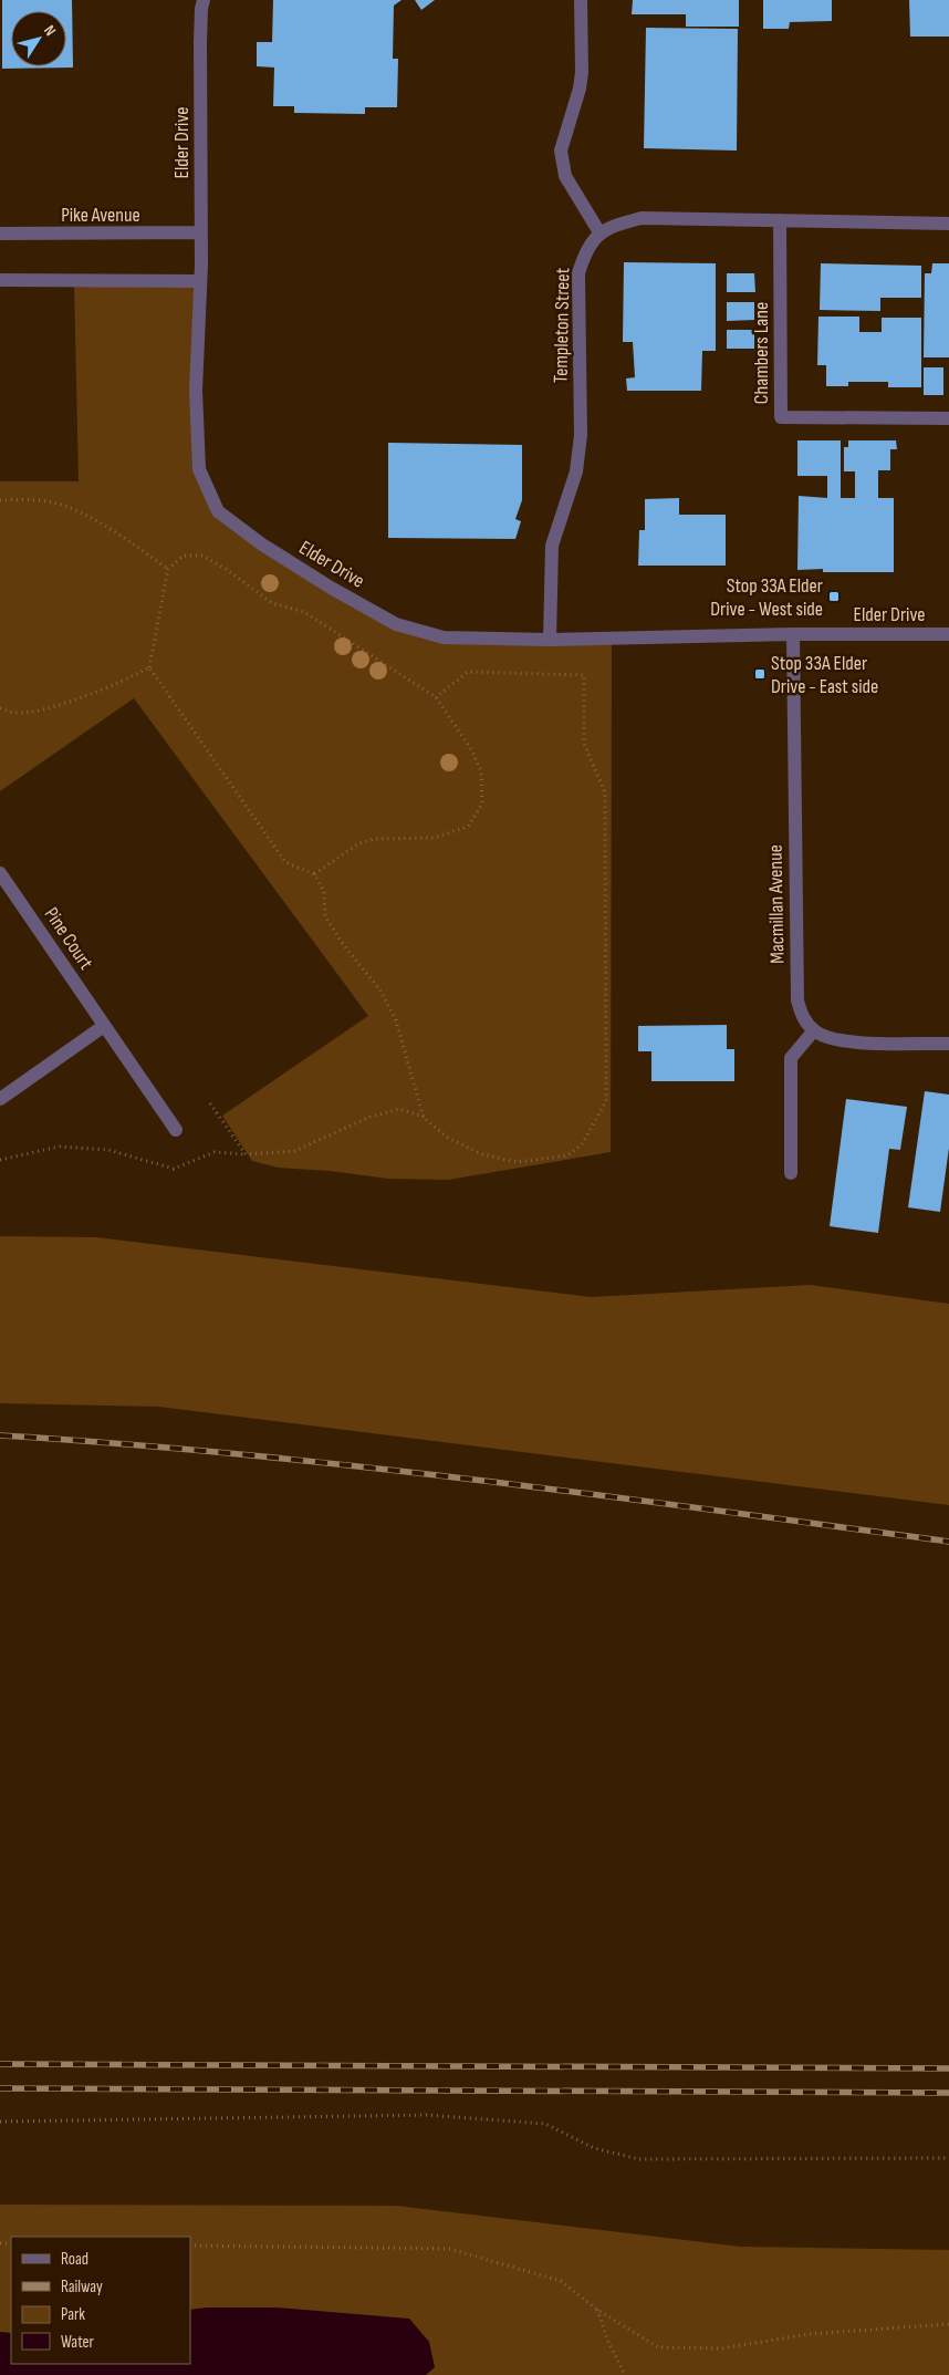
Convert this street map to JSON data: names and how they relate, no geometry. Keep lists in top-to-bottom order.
{
  "streets": {
    "street": [
      "Elder Drive",
      "Pike Avenue",
      "Templeton Street",
      "Chambers Lane",
      "Macmillan Avenue",
      "Pine Court"
    ]
  },
  "crossings": [
    ["Elder Drive", "Pike Avenue"],
    ["Elder Drive", "Templeton Street"],
    ["Elder Drive", "Macmillan Avenue"]
  ],
  "places": {
    "transit": ["Stop 33A Elder Drive - West side", "Stop 33A Elder Drive - East side"]
  },
  "legend": [
    "Road",
    "Railway",
    "Park",
    "Water"
  ],
  "north": "top right"
}
